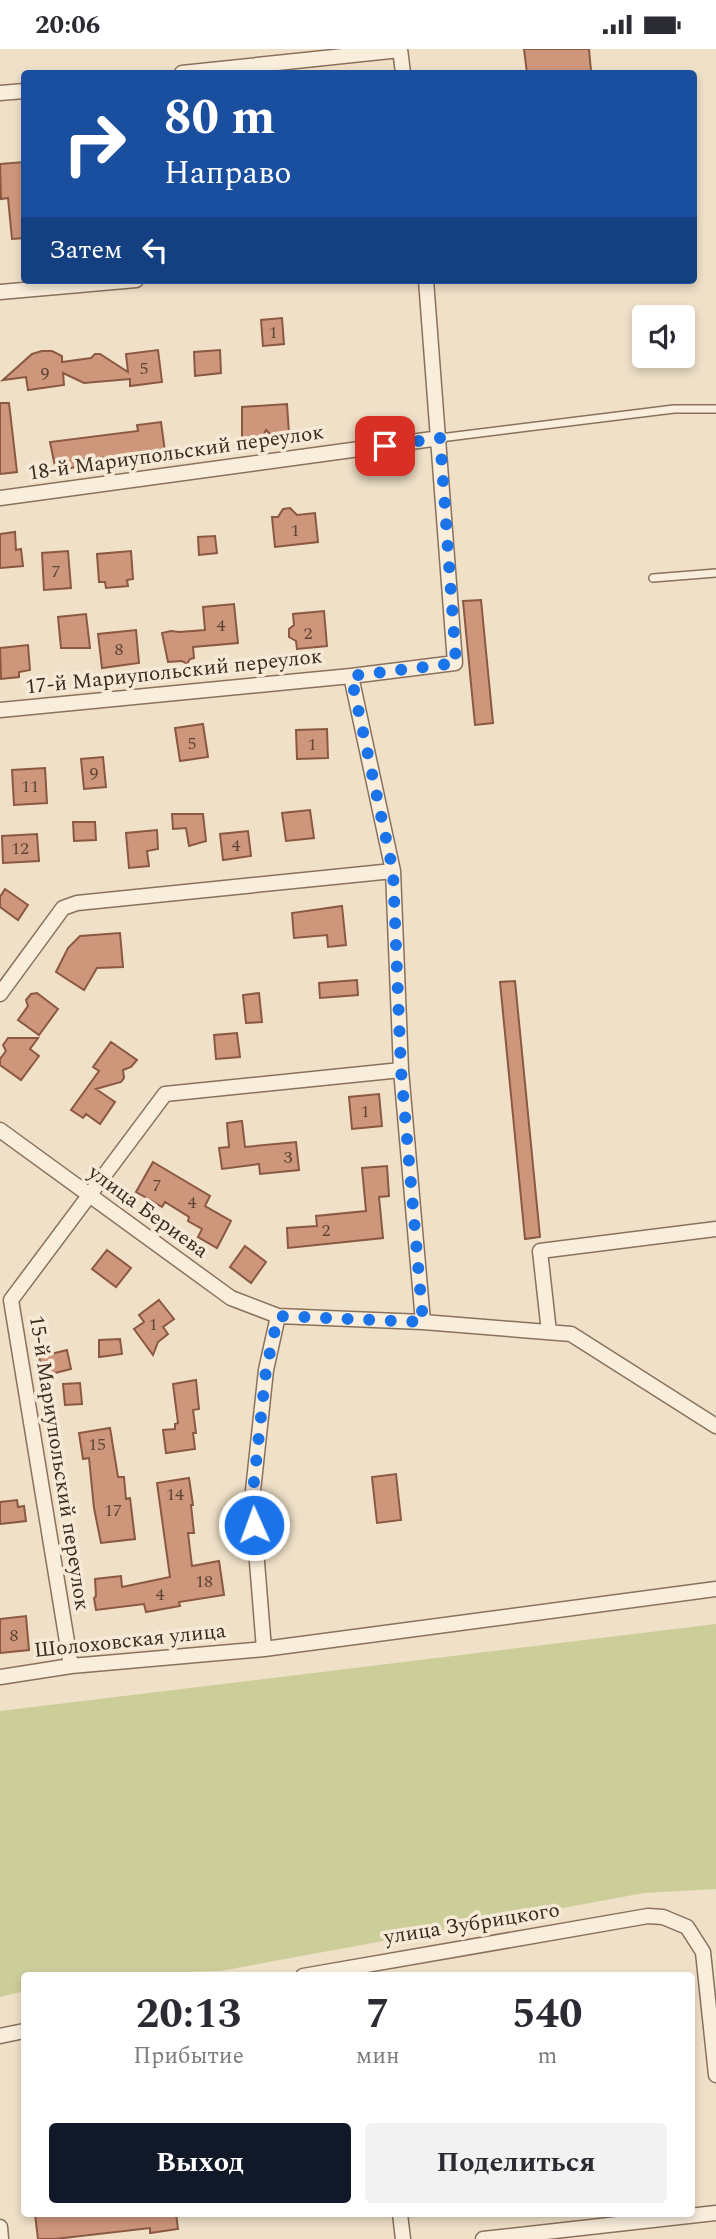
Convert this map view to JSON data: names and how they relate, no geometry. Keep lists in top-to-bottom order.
{
  "streets": {
    "street": [
      "18-й Мариупольский переулок",
      "17-й Мариупольский переулок",
      "улица Бериева",
      "15-й Мариупольский переулок",
      "Шолоховская улица",
      "улица Зубрицкого"
    ]
  },
  "crossings": [
    ["18-й Мариупольский переулок", "17-й Мариупольский переулок"],
    ["улица Бериева", "15-й Мариупольский переулок"],
    ["15-й Мариупольский переулок", "Шолоховская улица"]
  ],
  "house_numbers": [
    "1",
    "5",
    "9",
    "1",
    "7",
    "4",
    "2",
    "8",
    "5",
    "1",
    "9",
    "11",
    "4",
    "12",
    "1",
    "3",
    "7",
    "4",
    "2",
    "1",
    "15",
    "14",
    "17",
    "18",
    "4",
    "8"
  ],
  "page": {
    "status": "20:06",
    "turn": ["80 m", "Направо"],
    "then": "Затем",
    "eta": [
      "20:13",
      "Прибытие",
      "7",
      "мин",
      "540",
      "m"
    ],
    "buttons": ["Выход", "Поделиться"]
  }
}
